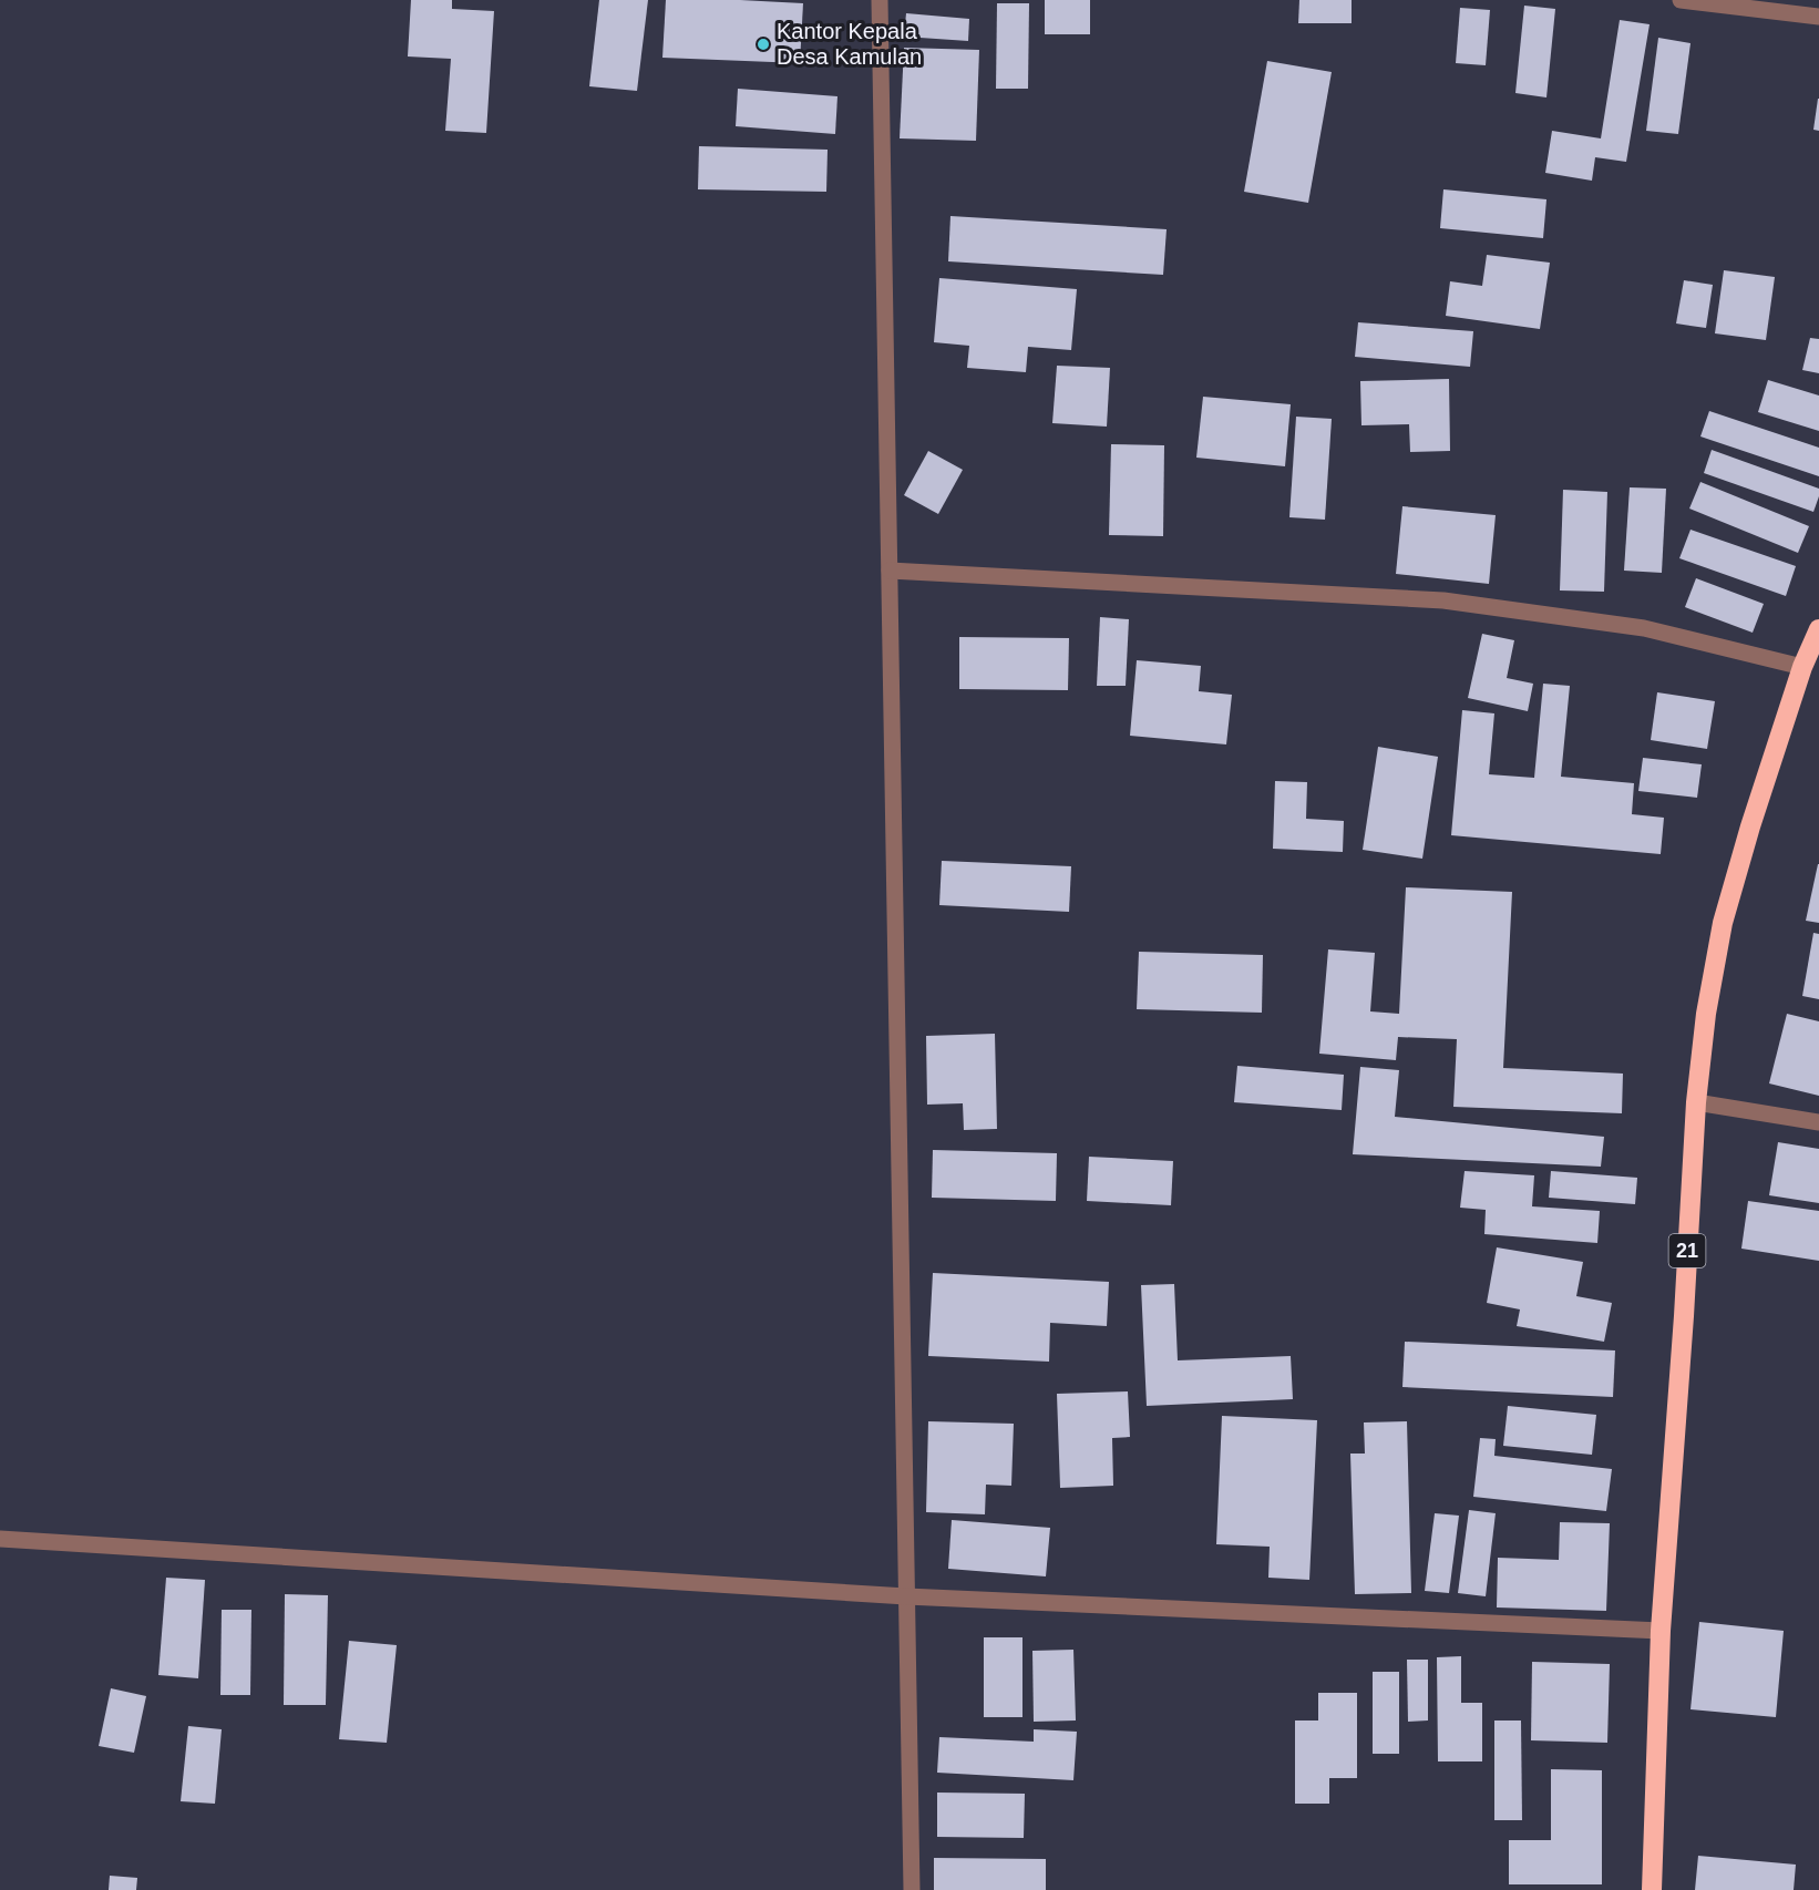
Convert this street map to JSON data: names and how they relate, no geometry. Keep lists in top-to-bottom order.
{
  "streets": {
    "highway": ["21"]
  },
  "places": ["Kantor Kepala Desa Kamulan"]
}
